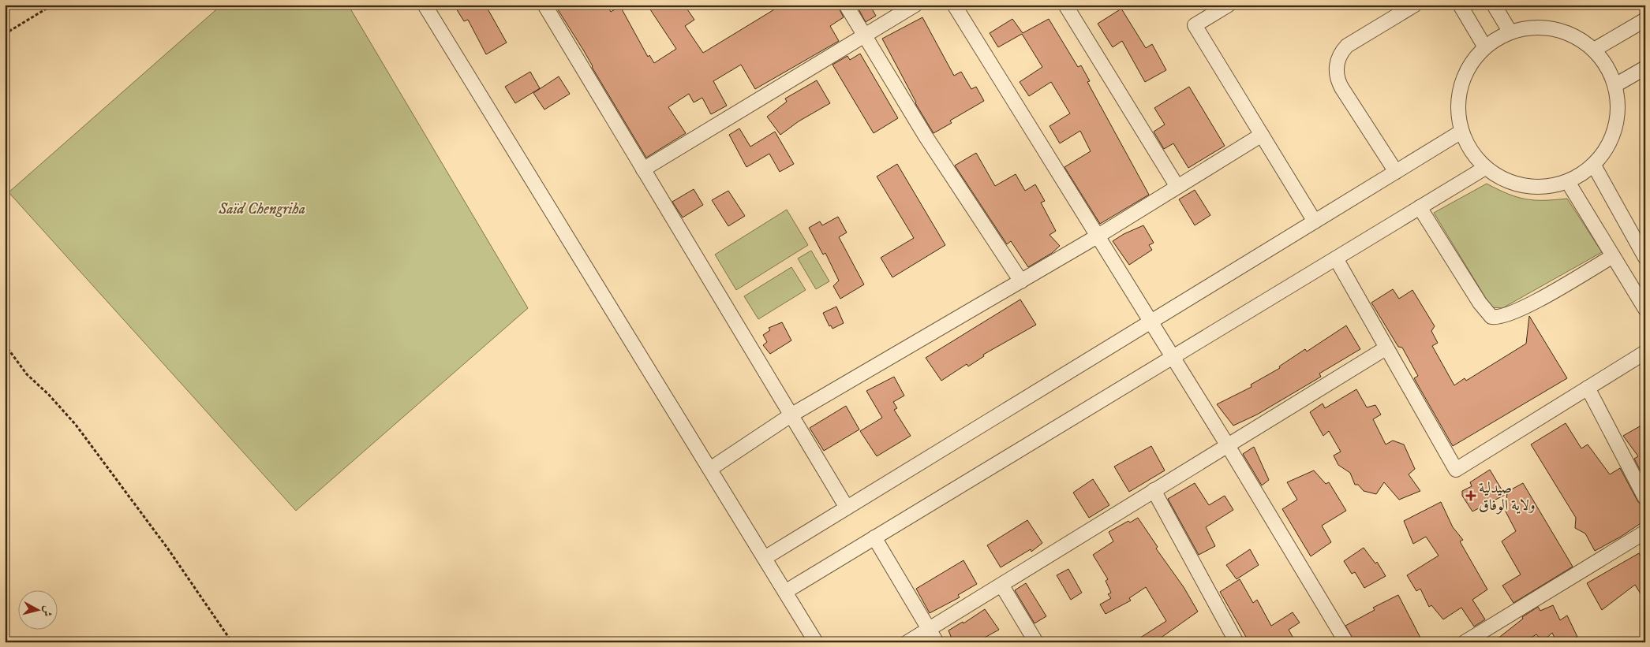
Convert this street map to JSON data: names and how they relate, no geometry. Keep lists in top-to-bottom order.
{
  "parks": ["Saïd Chengriha"],
  "places": {
    "health": ["صيدلية ولاية الوفاق"]
  },
  "north": "right"
}
